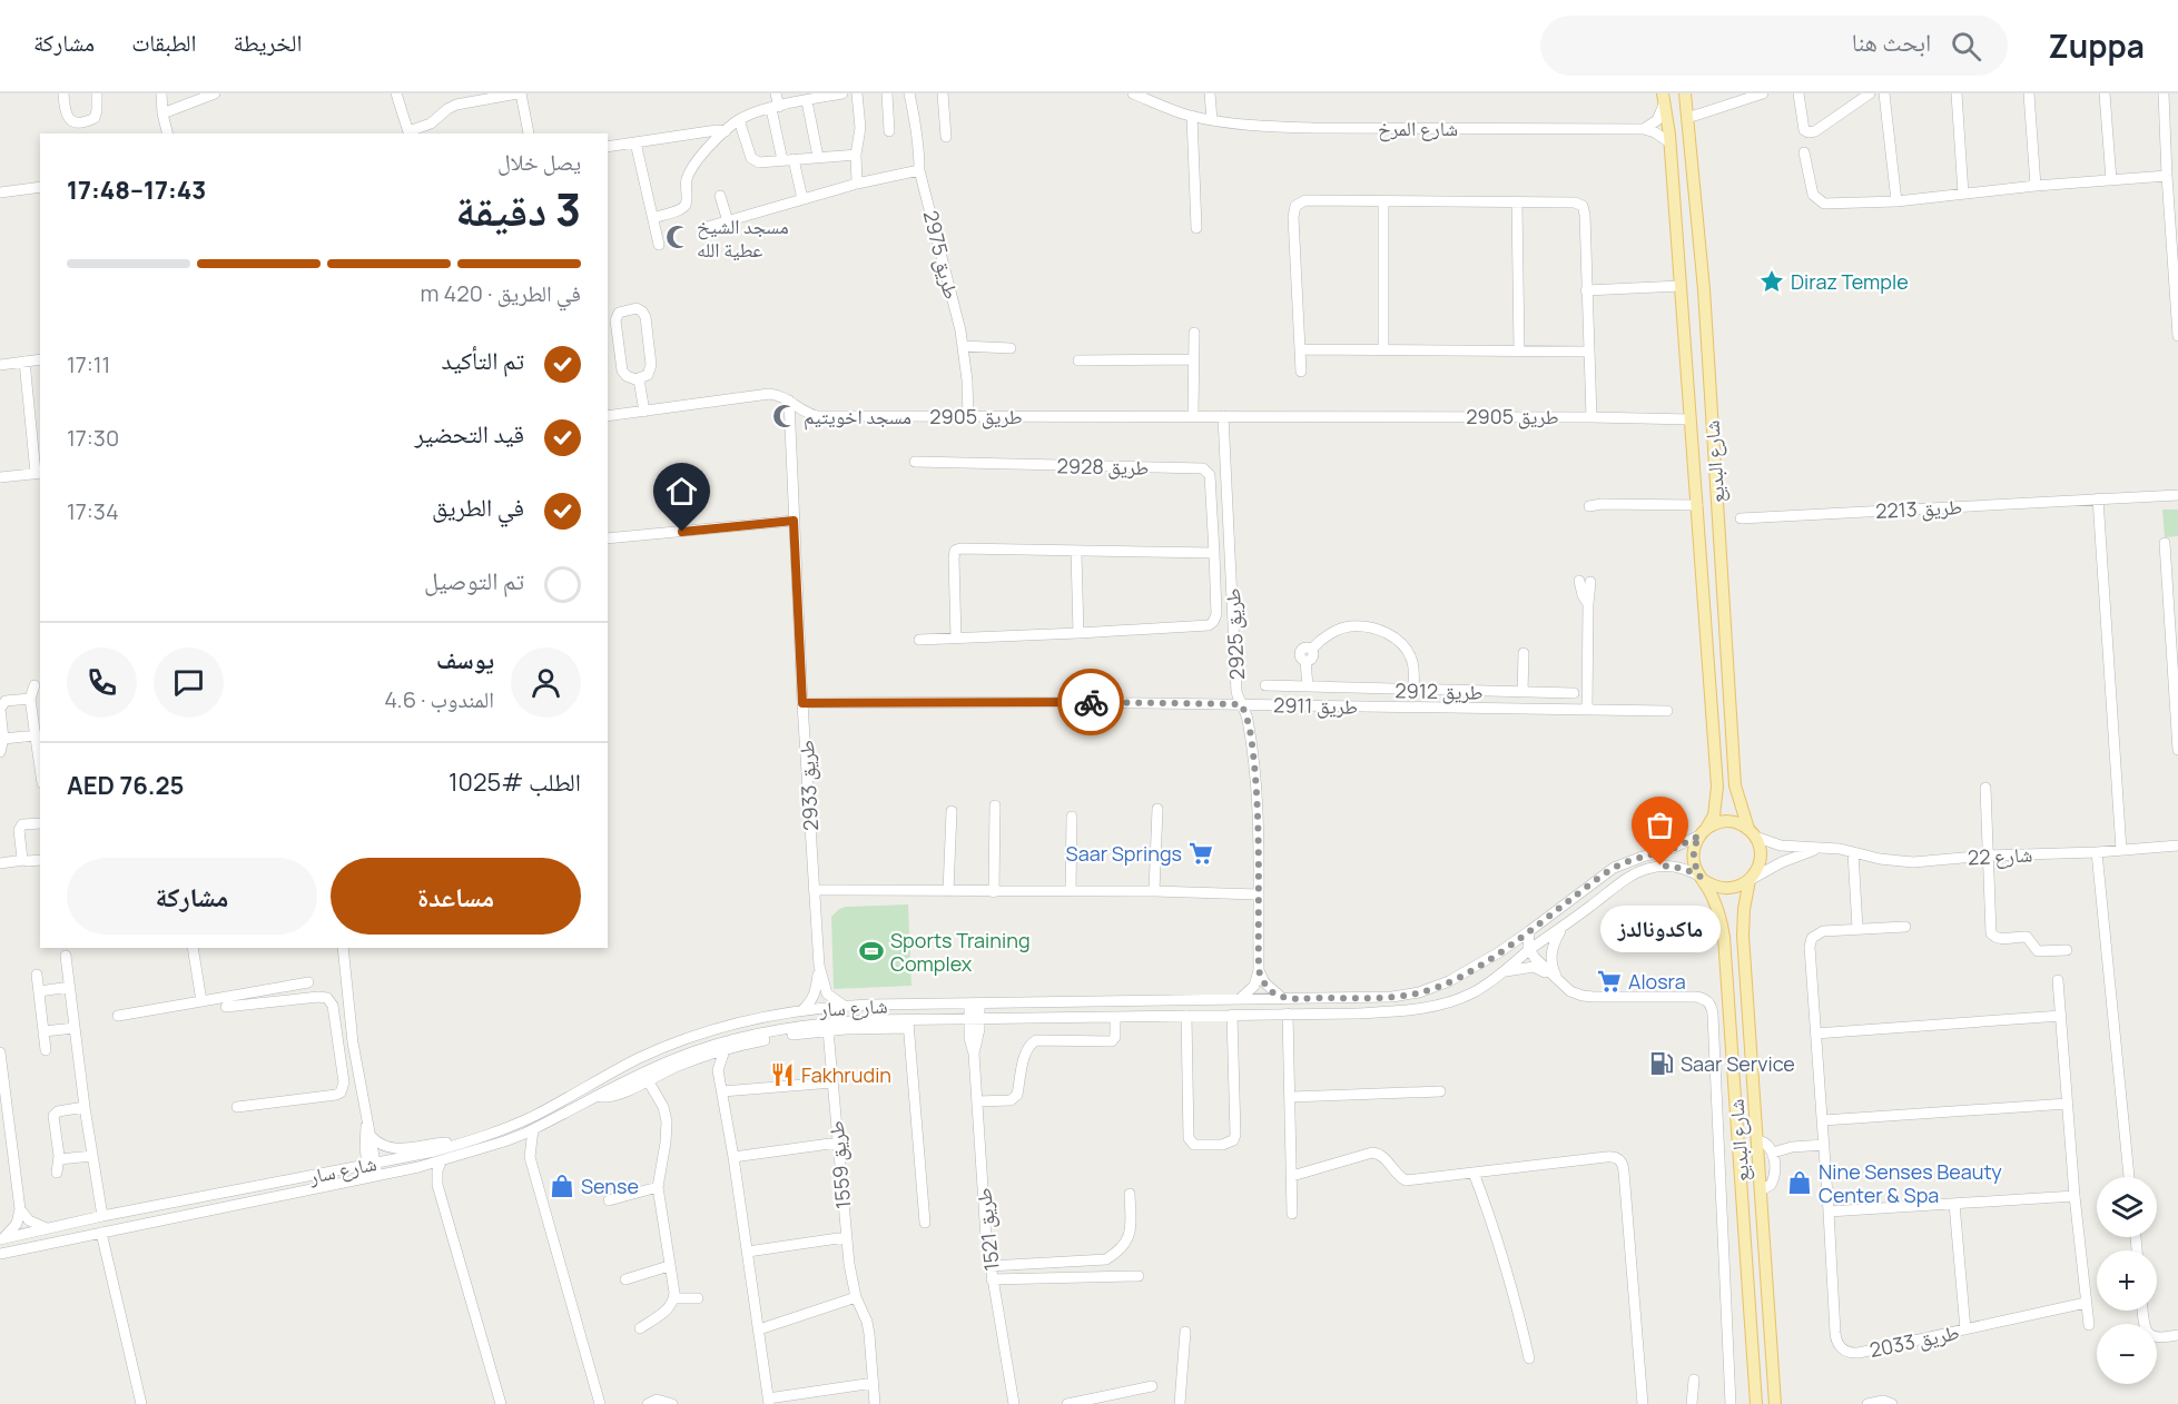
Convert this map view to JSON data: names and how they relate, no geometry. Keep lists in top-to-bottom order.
{
  "streets": {
    "main road": ["شارع البديع"],
    "street": [
      "شارع المرخ",
      "طريق 2975",
      "طريق 2905",
      "طريق 2928",
      "طريق 2213",
      "طريق 2925",
      "طريق 2912",
      "طريق 2911",
      "طريق 2933",
      "شارع 22",
      "شارع سار",
      "طريق 1559",
      "طريق 1521",
      "طريق 2033"
    ]
  },
  "crossings": [
    ["شارع المرخ", "شارع البديع"],
    ["طريق 2975", "طريق 2905"],
    ["طريق 2905", "شارع البديع"],
    ["طريق 2905", "طريق 2925"],
    ["طريق 2905", "طريق 2933"],
    ["شارع البديع", "شارع 22"],
    ["شارع البديع", "شارع سار"],
    ["طريق 2925", "طريق 2911"],
    ["طريق 2911", "طريق 2933"],
    ["طريق 2933", "شارع سار"],
    ["شارع 22", "شارع سار"],
    ["شارع سار", "طريق 1521"]
  ],
  "places": {
    "mosque": ["مسجد الشيخ عطية الله", "مسجد اخويتيم"],
    "place": ["Diraz Temple"],
    "supermarket": ["Saar Springs", "Alosra"],
    "other": ["ماكدونالدز"],
    "sports": ["Sports Training Complex"],
    "fuel station": ["Saar Service"],
    "restaurant": ["Fakhrudin"],
    "shop": ["Nine Senses Beauty Center & Spa", "Sense"]
  },
  "page": {
    "header": "Zuppa",
    "search": "ابحث هنا",
    "nav": ["الخريطة", "الطبقات", "مشاركة"],
    "heading": ["3 دقيقة", "يصل خلال", "17:43–17:48"],
    "panel": [
      "يوسف",
      "المندوب · 4.6",
      "الطلب #1025",
      "AED 76.25"
    ],
    "bar": "في الطريق · 420 m",
    "list": [
      ["تم التأكيد", "17:11"],
      ["قيد التحضير", "17:30"],
      ["في الطريق", "17:34"],
      "تم التوصيل"
    ],
    "buttons": ["مساعدة", "مشاركة"],
    "bubble": "ماكدونالدز",
    "map_buttons": ["+", "−"]
  }
}
